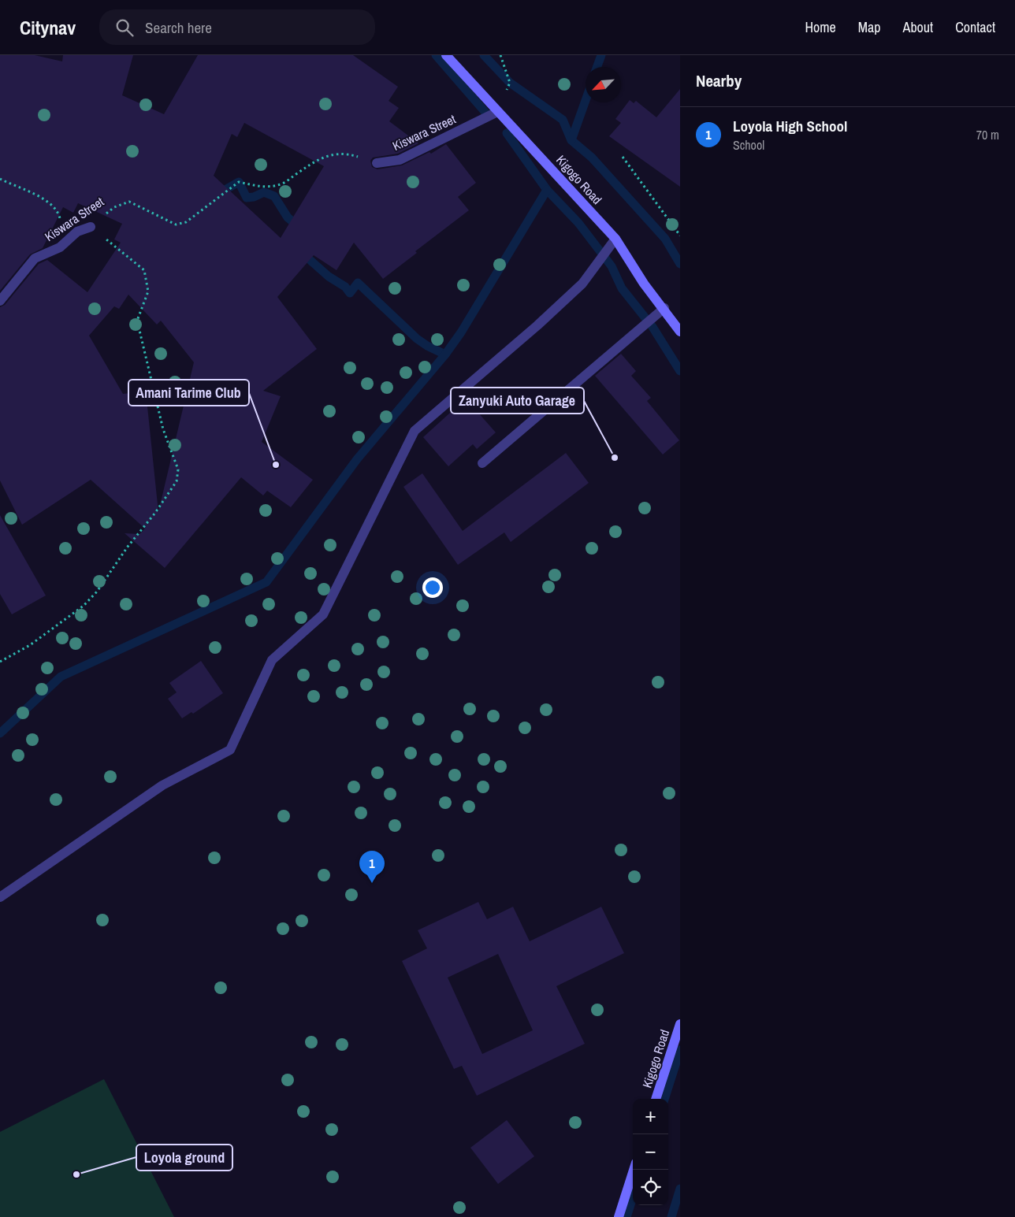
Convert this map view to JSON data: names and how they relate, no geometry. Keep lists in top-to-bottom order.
{
  "streets": {
    "main road": ["Kigogo Road"],
    "street": ["Kiswara Street"]
  },
  "crossings": [
    ["Kiswara Street", "Kigogo Road"]
  ],
  "places": ["Zanyuki Auto Garage", "Amani Tarime Club", "Loyola ground"],
  "north": "bottom left",
  "page": {
    "header": "Citynav",
    "search": "Search here",
    "nav": [
      "Home",
      "Map",
      "About",
      "Contact"
    ],
    "heading": "Nearby",
    "list": [
      {
        "mark": "1",
        "name": "Loyola High School",
        "note": "School",
        "value": "70 m"
      }
    ],
    "pins": "1",
    "map_buttons": ["+", "−"]
  }
}
